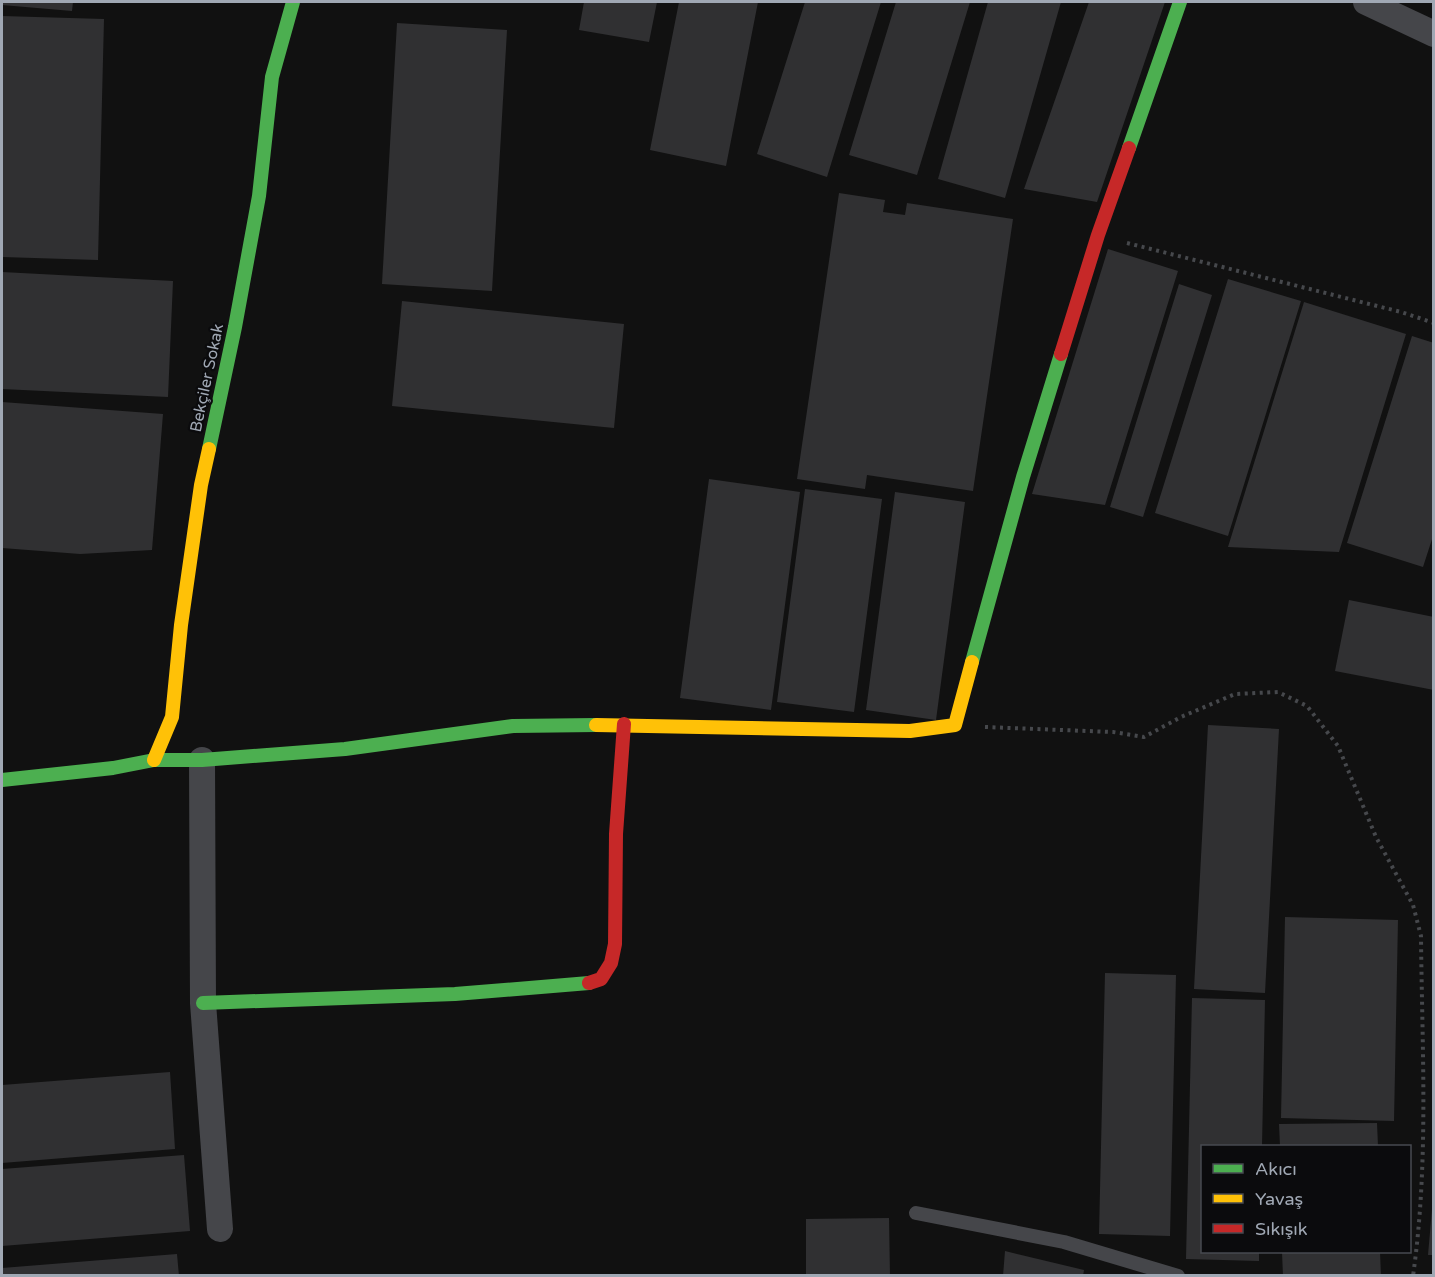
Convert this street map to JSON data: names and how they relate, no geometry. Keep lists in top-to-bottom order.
{
  "streets": {
    "street": ["Bekçiler Sokak"]
  },
  "legend": ["Akıcı", "Yavaş", "Sıkışık"]
}
